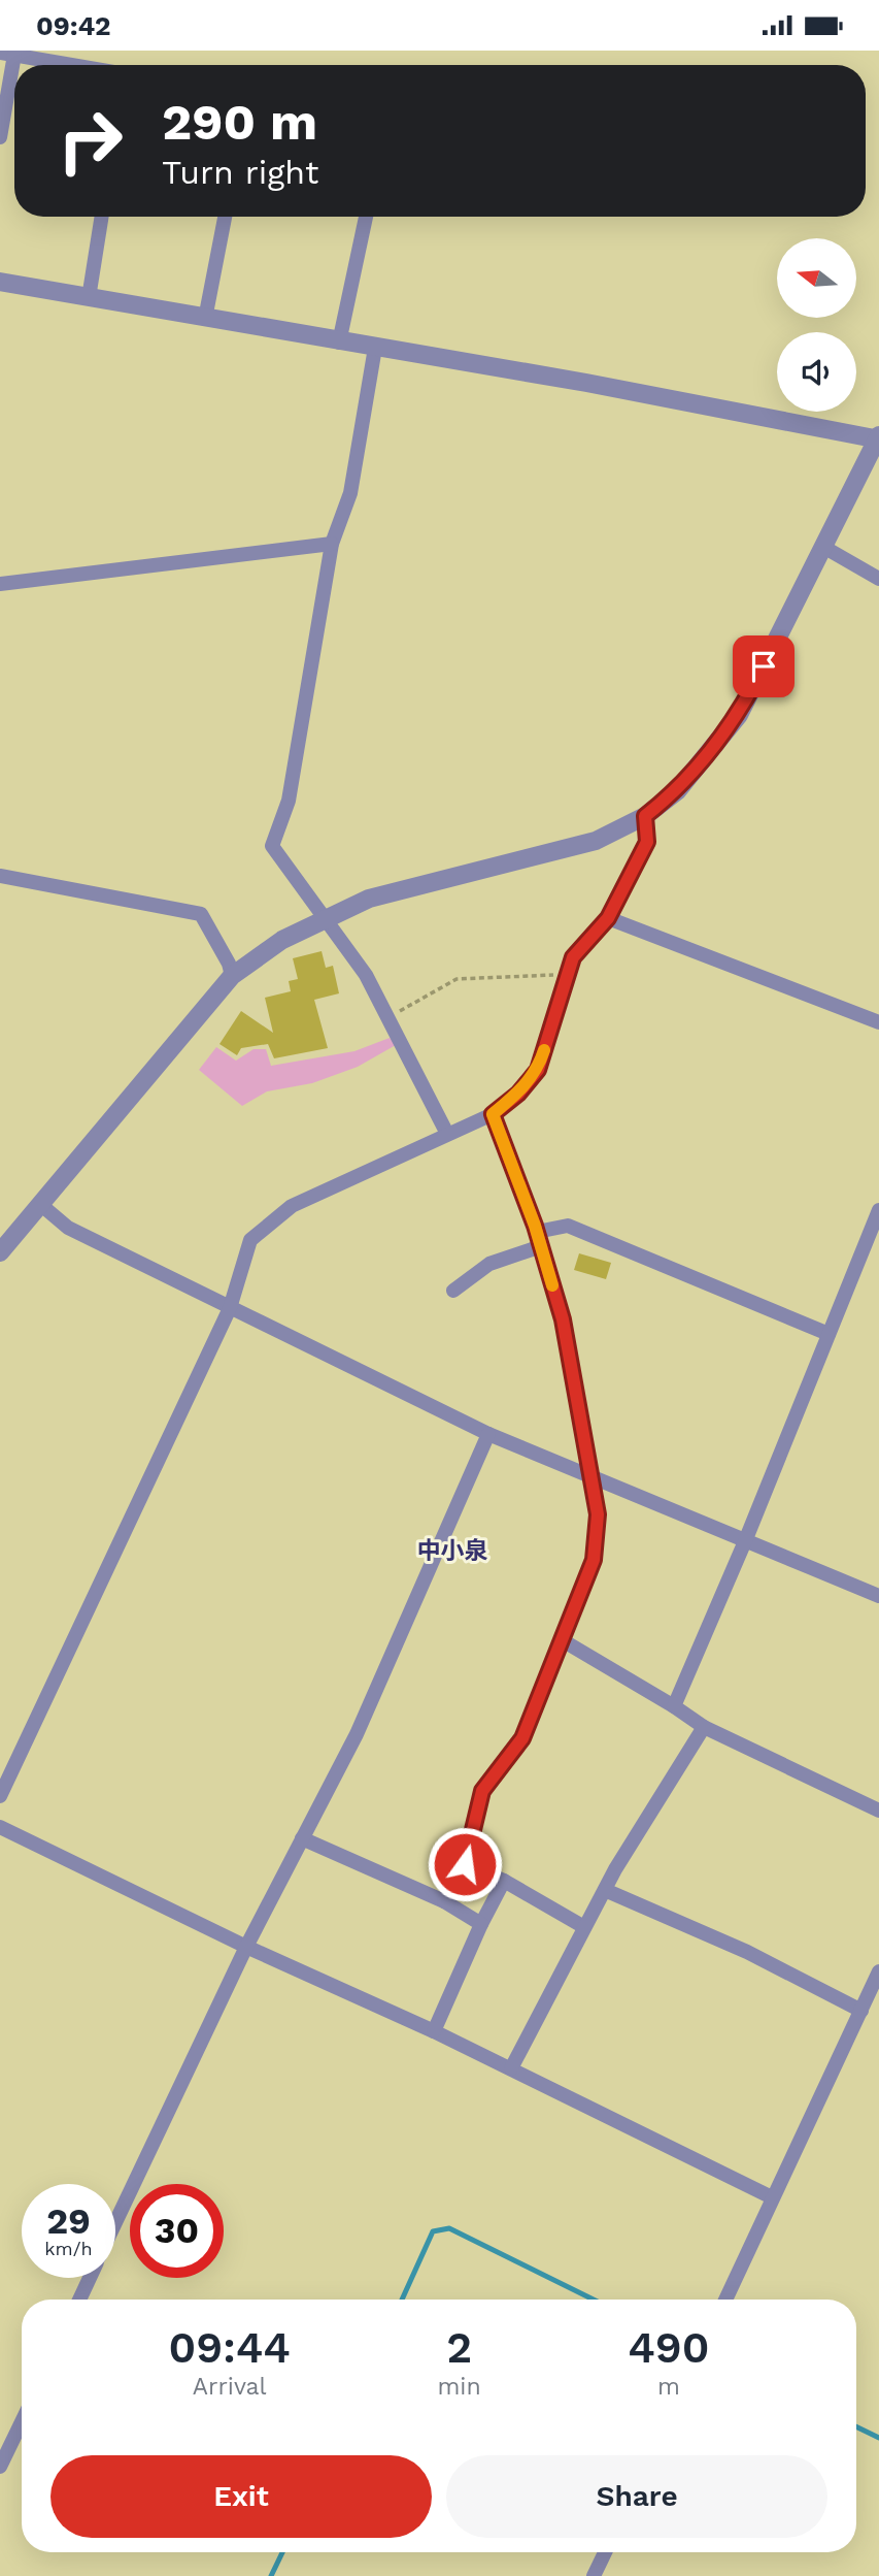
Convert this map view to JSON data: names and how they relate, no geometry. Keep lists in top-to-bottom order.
{
  "districts": ["中小泉"],
  "north": "left",
  "page": {
    "status": "09:42",
    "turn": ["290 m", "Turn right"],
    "speed": "29 km/h",
    "limit": "30",
    "eta": [
      "09:44",
      "Arrival",
      "2",
      "min",
      "490",
      "m"
    ],
    "buttons": ["Exit", "Share"]
  }
}
